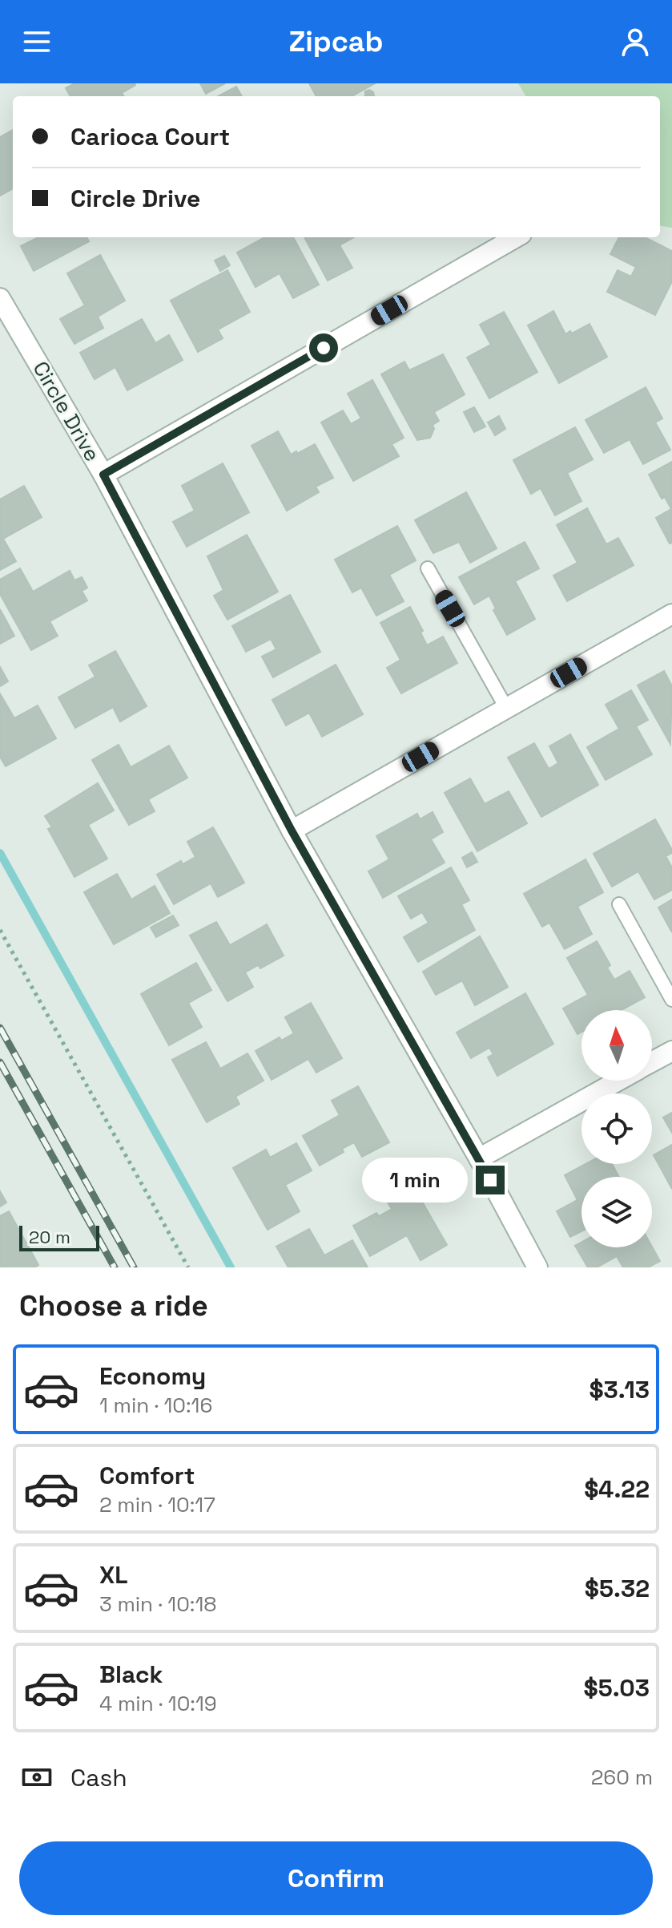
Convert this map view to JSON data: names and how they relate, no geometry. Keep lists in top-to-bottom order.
{
  "streets": {
    "street": ["Circle Drive"]
  },
  "scale_bar": "20 m",
  "north": "top",
  "page": {
    "header": "Zipcab",
    "banner": ["Carioca Court", "Circle Drive"],
    "bubble": "1 min",
    "scale": "20 m",
    "heading": "Choose a ride",
    "list": [
      {
        "name": "Economy",
        "note": "1 min · 10:16",
        "value": "$3.13"
      },
      {
        "name": "Comfort",
        "note": "2 min · 10:17",
        "value": "$4.22"
      },
      {
        "name": "XL",
        "note": "3 min · 10:18",
        "value": "$5.32"
      },
      {
        "name": "Black",
        "note": "4 min · 10:19",
        "value": "$5.03"
      }
    ],
    "pay": ["Cash", "260 m"],
    "buttons": "Confirm"
  }
}
